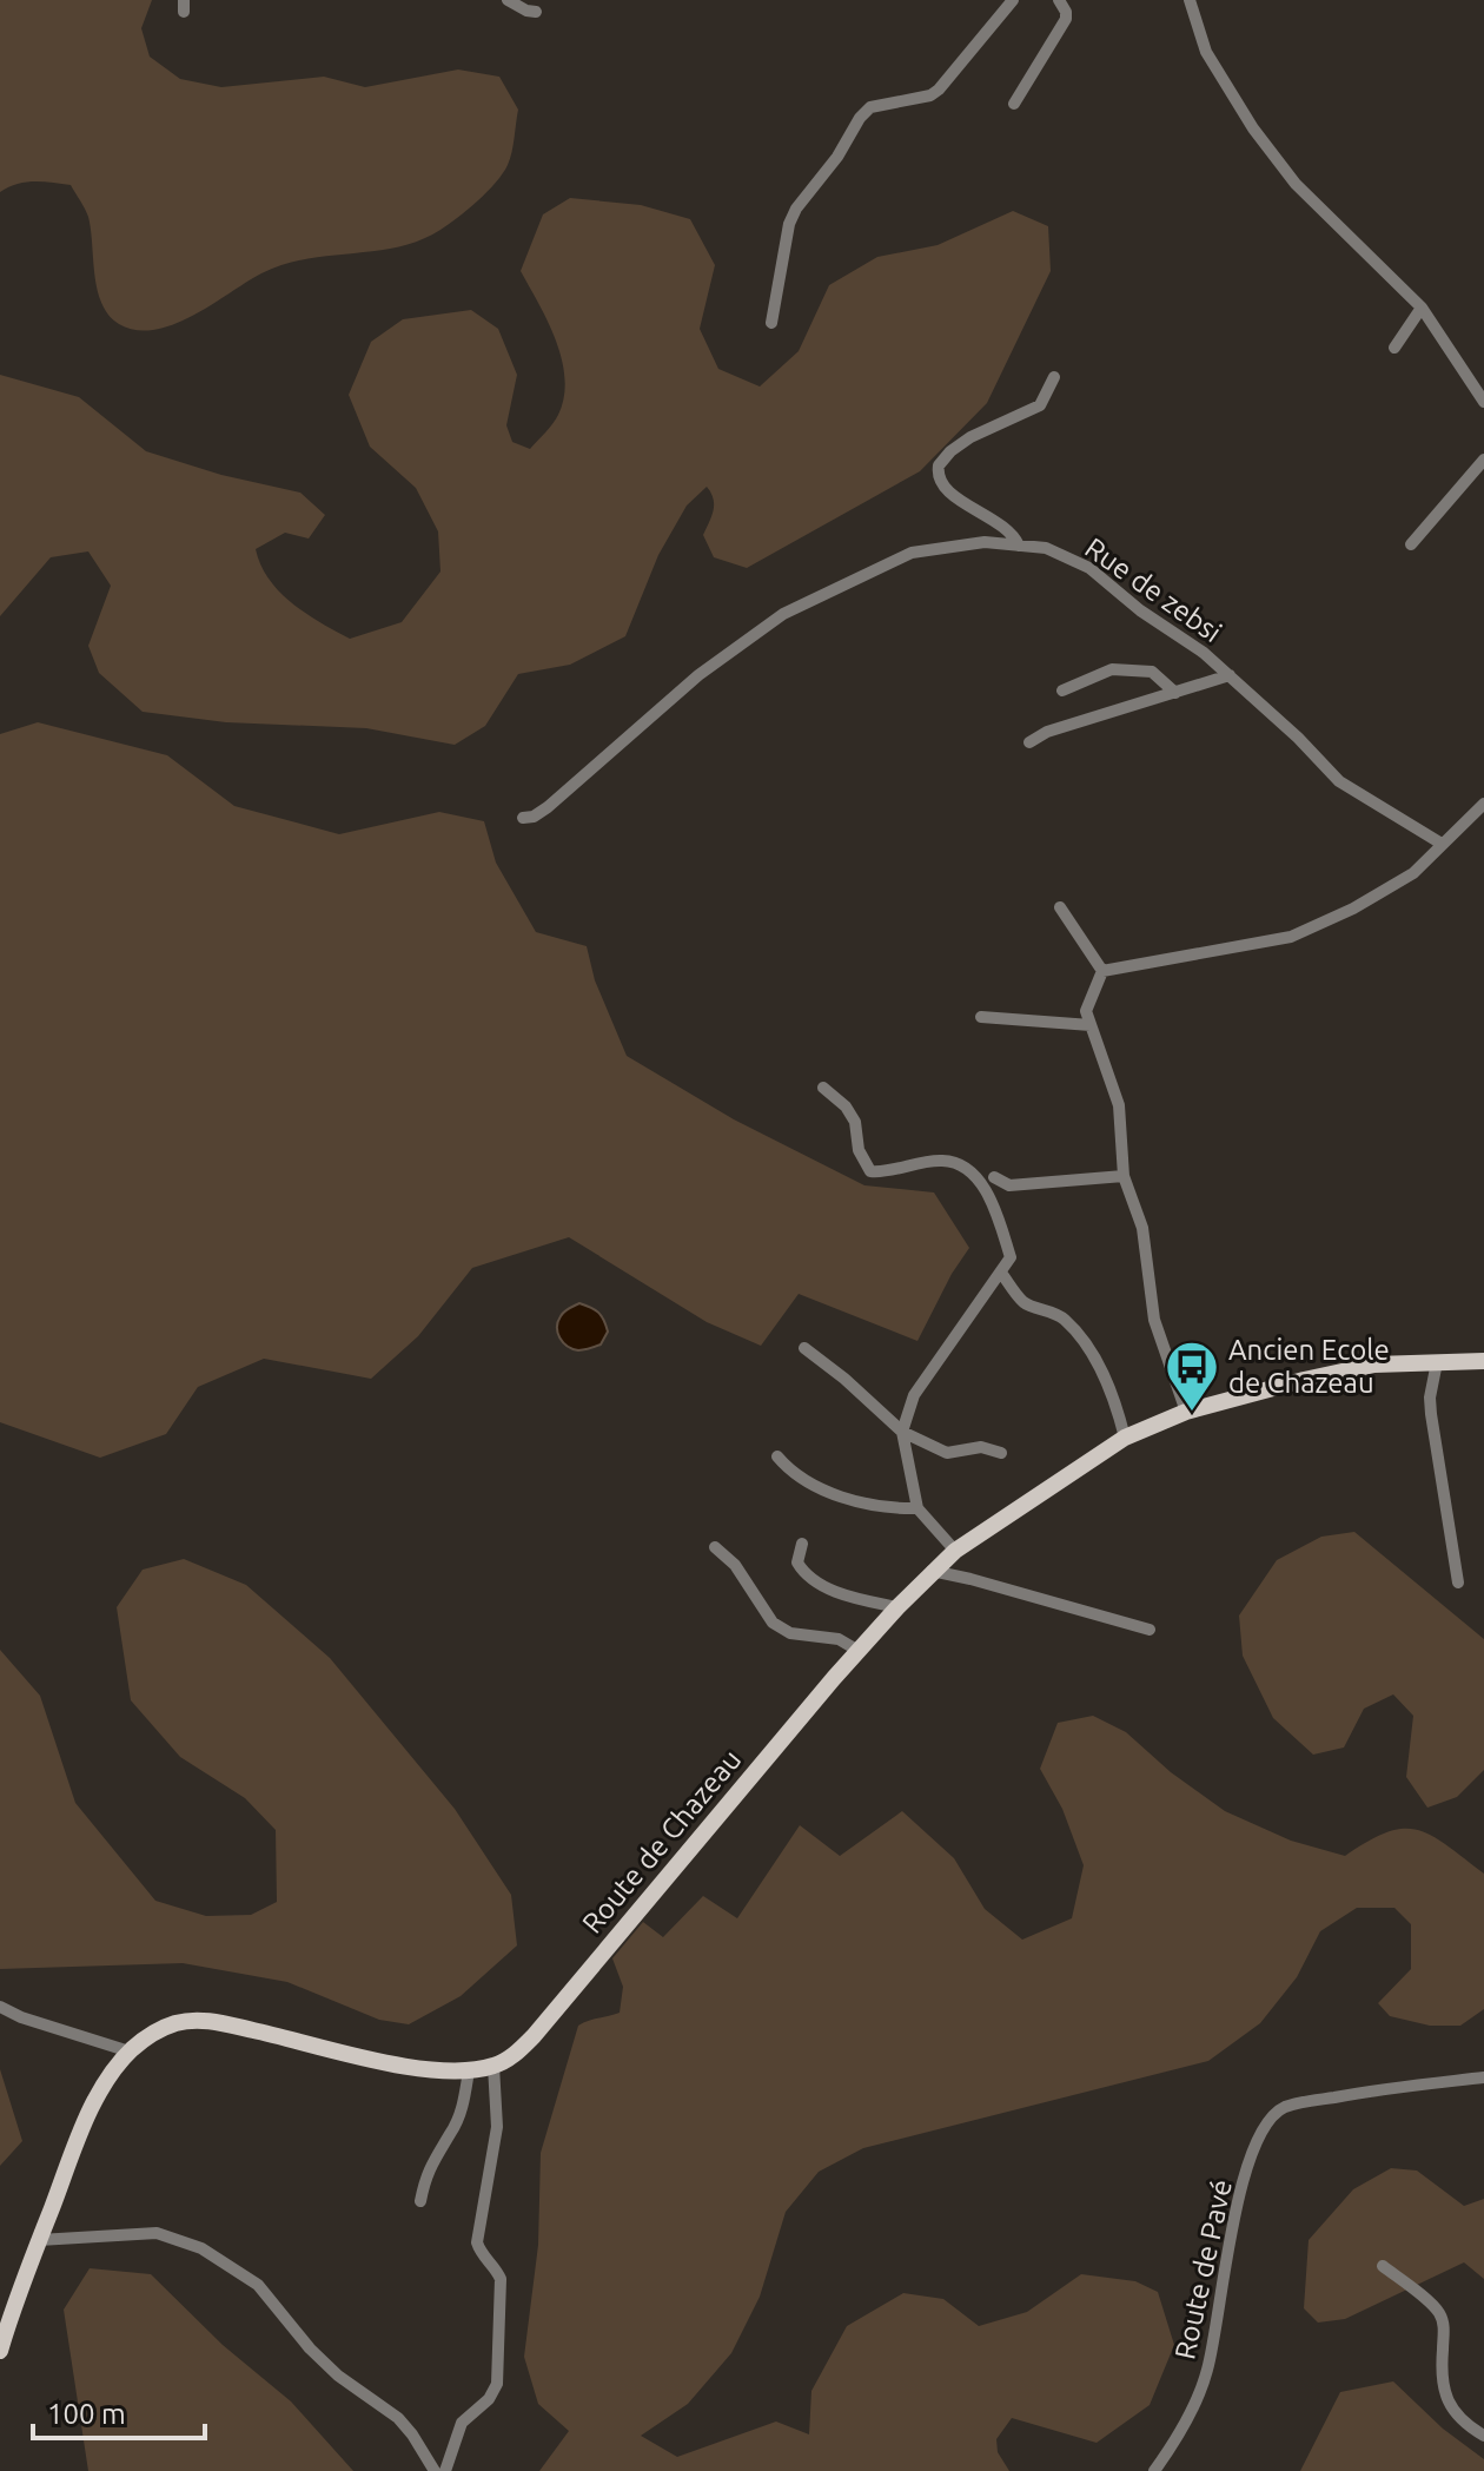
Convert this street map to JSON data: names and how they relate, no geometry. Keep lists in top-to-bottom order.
{
  "streets": {
    "main road": ["Route de Chazeau"],
    "street": ["Rue de zebsi", "Route de Pavé"]
  },
  "places": {
    "bus stop": ["Ancien Ecole de Chazeau"]
  },
  "scale_bar": "100 m"
}
